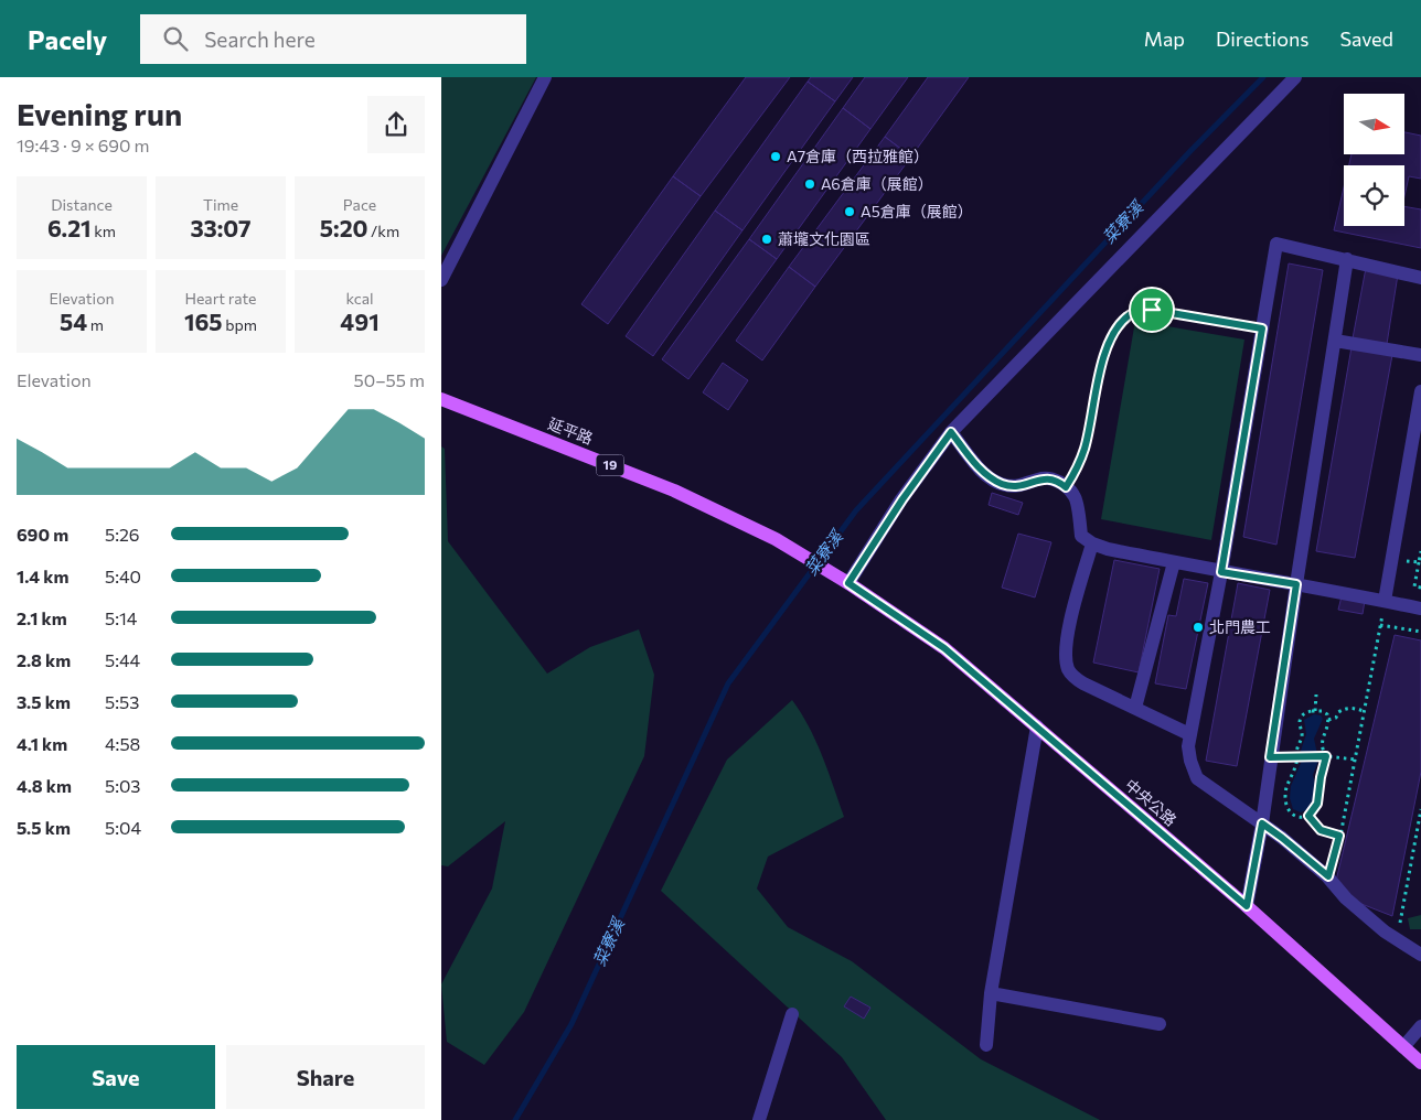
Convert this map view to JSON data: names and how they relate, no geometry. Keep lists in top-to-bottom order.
{
  "streets": {
    "main road": ["延平路", "19", "中央公路"]
  },
  "crossings": [
    ["延平路", "中央公路"]
  ],
  "water": ["菜寮溪"],
  "places": [
    "A7倉庫（西拉雅館）",
    "A6倉庫（展館）",
    "A5倉庫（展館）",
    "蕭壠文化園區",
    "北門農工"
  ],
  "north": "right",
  "page": {
    "header": "Pacely",
    "search": "Search here",
    "nav": ["Map", "Directions", "Saved"],
    "heading": ["Evening run", "19:43 · 9 × 690 m"],
    "stats": [
      ["Distance", "6.21 km"],
      ["Time", "33:07"],
      ["Pace", "5:20 /km"],
      ["Elevation", "54 m"],
      ["Heart rate", "165 bpm"],
      ["kcal", "491"]
    ],
    "chart": ["Elevation", "50–55 m"],
    "list": [
      {
        "name": "690 m",
        "note": "5:26"
      },
      {
        "name": "1.4 km",
        "note": "5:40"
      },
      {
        "name": "2.1 km",
        "note": "5:14"
      },
      {
        "name": "2.8 km",
        "note": "5:44"
      },
      {
        "name": "3.5 km",
        "note": "5:53"
      },
      {
        "name": "4.1 km",
        "note": "4:58"
      },
      {
        "name": "4.8 km",
        "note": "5:03"
      },
      {
        "name": "5.5 km",
        "note": "5:04"
      }
    ],
    "buttons": ["Save", "Share"]
  }
}
